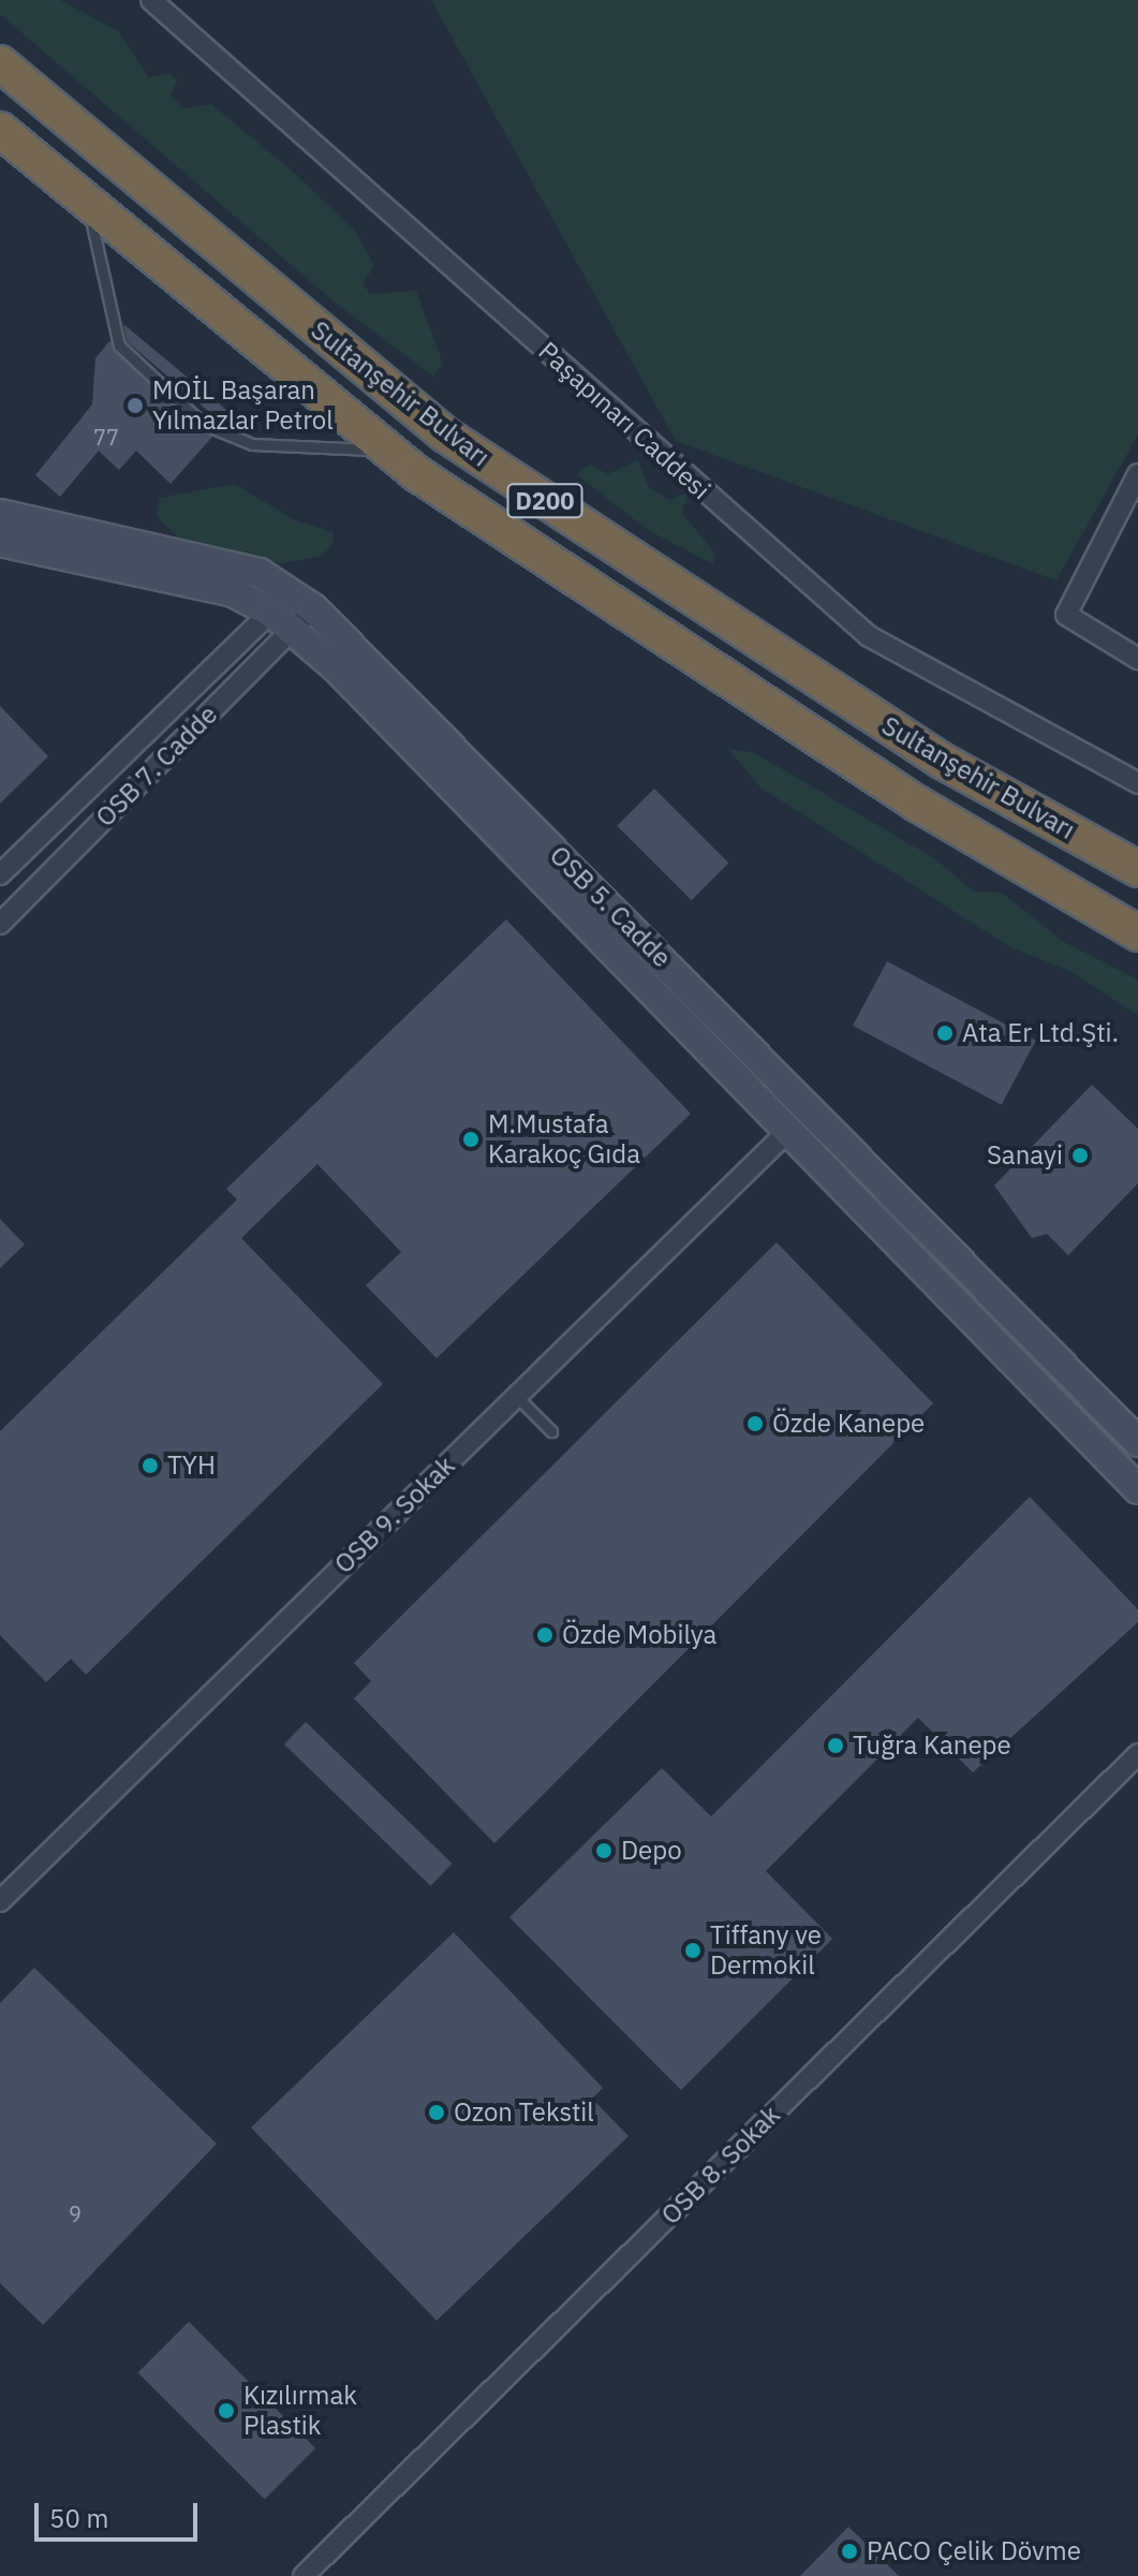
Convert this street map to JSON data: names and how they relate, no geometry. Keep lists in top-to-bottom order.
{
  "streets": {
    "highway": ["Sultanşehir Bulvarı", "D200"],
    "street": [
      "Paşapınarı Caddesi",
      "OSB 7. Cadde",
      "OSB 5. Cadde",
      "OSB 9. Sokak",
      "OSB 8. Sokak"
    ]
  },
  "crossings": [
    ["OSB 7. Cadde", "OSB 5. Cadde"]
  ],
  "places": [
    "MOİL Başaran Yılmazlar Petrol",
    "Ata Er Ltd.Şti.",
    "M.Mustafa Karakoç Gıda",
    "Sanayi",
    "Özde Kanepe",
    "TYH",
    "Özde Mobilya",
    "Tuğra Kanepe",
    "Depo",
    "Tiffany ve Dermokil",
    "Ozon Tekstil",
    "Kızılırmak Plastik",
    "PACO Çelik Dövme"
  ],
  "house_numbers": ["77", "9"],
  "scale_bar": "50 m"
}
